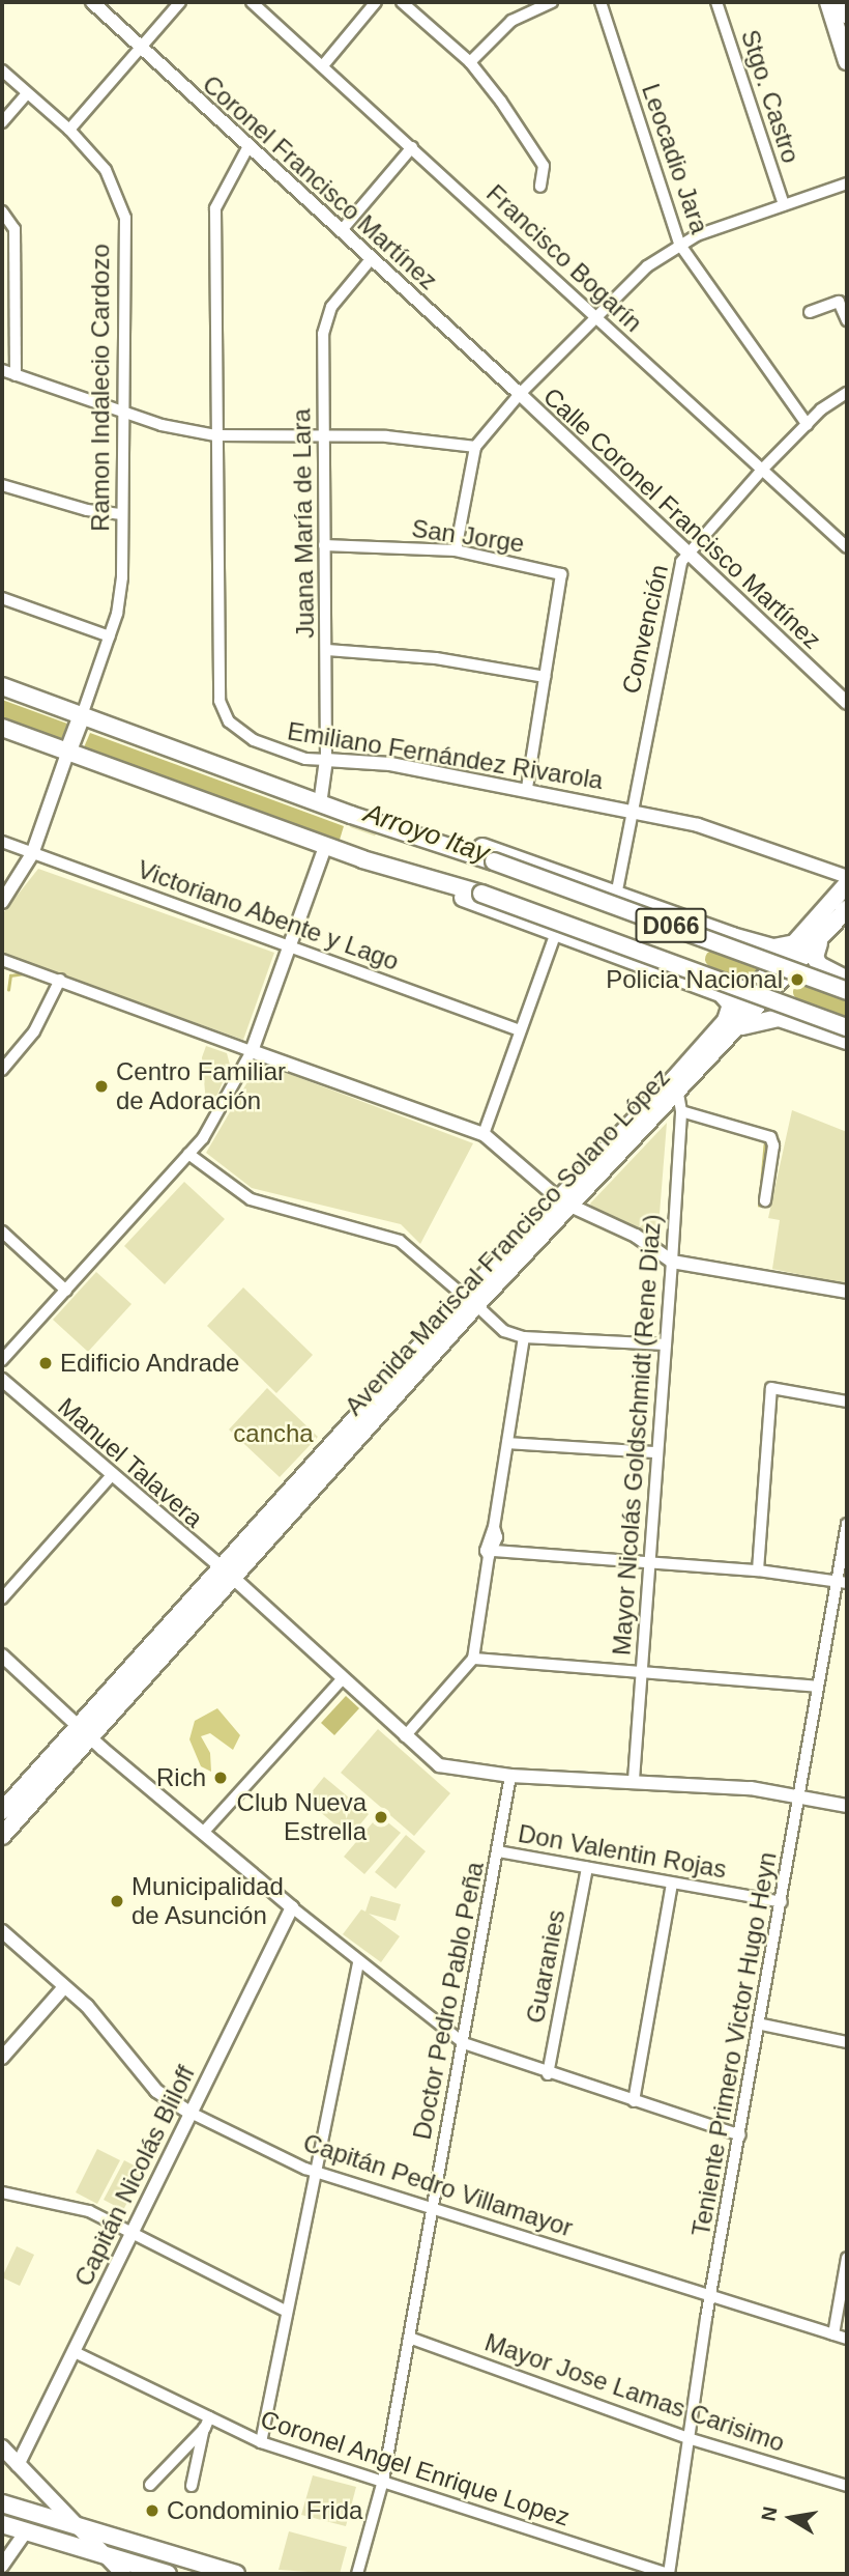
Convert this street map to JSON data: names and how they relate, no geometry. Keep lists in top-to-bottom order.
{
  "streets": {
    "main road": ["Ramon Indalecio Cardozo", "D066", "Avenida Mariscal Francisco Solano López"],
    "street": [
      "Stgo. Castro",
      "Leocadio Jara",
      "Coronel Francisco Martínez",
      "Francisco Bogarín",
      "Calle Coronel Francisco Martínez",
      "Juana María de Lara",
      "San Jorge",
      "Convención",
      "Emiliano Fernández Rivarola",
      "Victoriano Abente y Lago",
      "Mayor Nicolás Goldschmidt (Rene Diaz)",
      "Manuel Talavera",
      "Don Valentin Rojas",
      "Guaranies",
      "Doctor Pedro Pablo Peña",
      "Teniente Primero Victor Hugo Heyn",
      "Capitán Nicolás Bliloff",
      "Capitán Pedro Villamayor",
      "Mayor Jose Lamas Carisimo",
      "Coronel Angel Enrique Lopez"
    ]
  },
  "crossings": [
    ["Leocadio Jara", "Convención"],
    ["Coronel Francisco Martínez", "Calle Coronel Francisco Martínez"],
    ["Coronel Francisco Martínez", "Juana María de Lara"],
    ["Coronel Francisco Martínez", "Emiliano Fernández Rivarola"],
    ["Francisco Bogarín", "Convención"],
    ["Ramon Indalecio Cardozo", "D066"],
    ["Calle Coronel Francisco Martínez", "Convención"],
    ["Juana María de Lara", "San Jorge"],
    ["Juana María de Lara", "Emiliano Fernández Rivarola"],
    ["Juana María de Lara", "D066"],
    ["Convención", "Emiliano Fernández Rivarola"],
    ["Avenida Mariscal Francisco Solano López", "Mayor Nicolás Goldschmidt (Rene Diaz)"],
    ["Avenida Mariscal Francisco Solano López", "Manuel Talavera"],
    ["Mayor Nicolás Goldschmidt (Rene Diaz)", "Manuel Talavera"],
    ["Manuel Talavera", "Doctor Pedro Pablo Peña"],
    ["Manuel Talavera", "Teniente Primero Victor Hugo Heyn"],
    ["Don Valentin Rojas", "Guaranies"],
    ["Don Valentin Rojas", "Doctor Pedro Pablo Peña"],
    ["Don Valentin Rojas", "Teniente Primero Victor Hugo Heyn"],
    ["Doctor Pedro Pablo Peña", "Capitán Pedro Villamayor"],
    ["Doctor Pedro Pablo Peña", "Mayor Jose Lamas Carisimo"],
    ["Doctor Pedro Pablo Peña", "Coronel Angel Enrique Lopez"],
    ["Teniente Primero Victor Hugo Heyn", "Capitán Pedro Villamayor"],
    ["Teniente Primero Victor Hugo Heyn", "Mayor Jose Lamas Carisimo"],
    ["Teniente Primero Victor Hugo Heyn", "Coronel Angel Enrique Lopez"],
    ["Capitán Nicolás Bliloff", "Capitán Pedro Villamayor"],
    ["Capitán Nicolás Bliloff", "Coronel Angel Enrique Lopez"]
  ],
  "water": ["Arroyo Itay"],
  "parks": ["cancha"],
  "places": [
    "Policia Nacional",
    "Centro Familiar de Adoración",
    "Edificio Andrade",
    "Rich",
    "Club Nueva Estrella",
    "Municipalidad de Asunción",
    "Condominio Frida"
  ],
  "north": "left"
}
